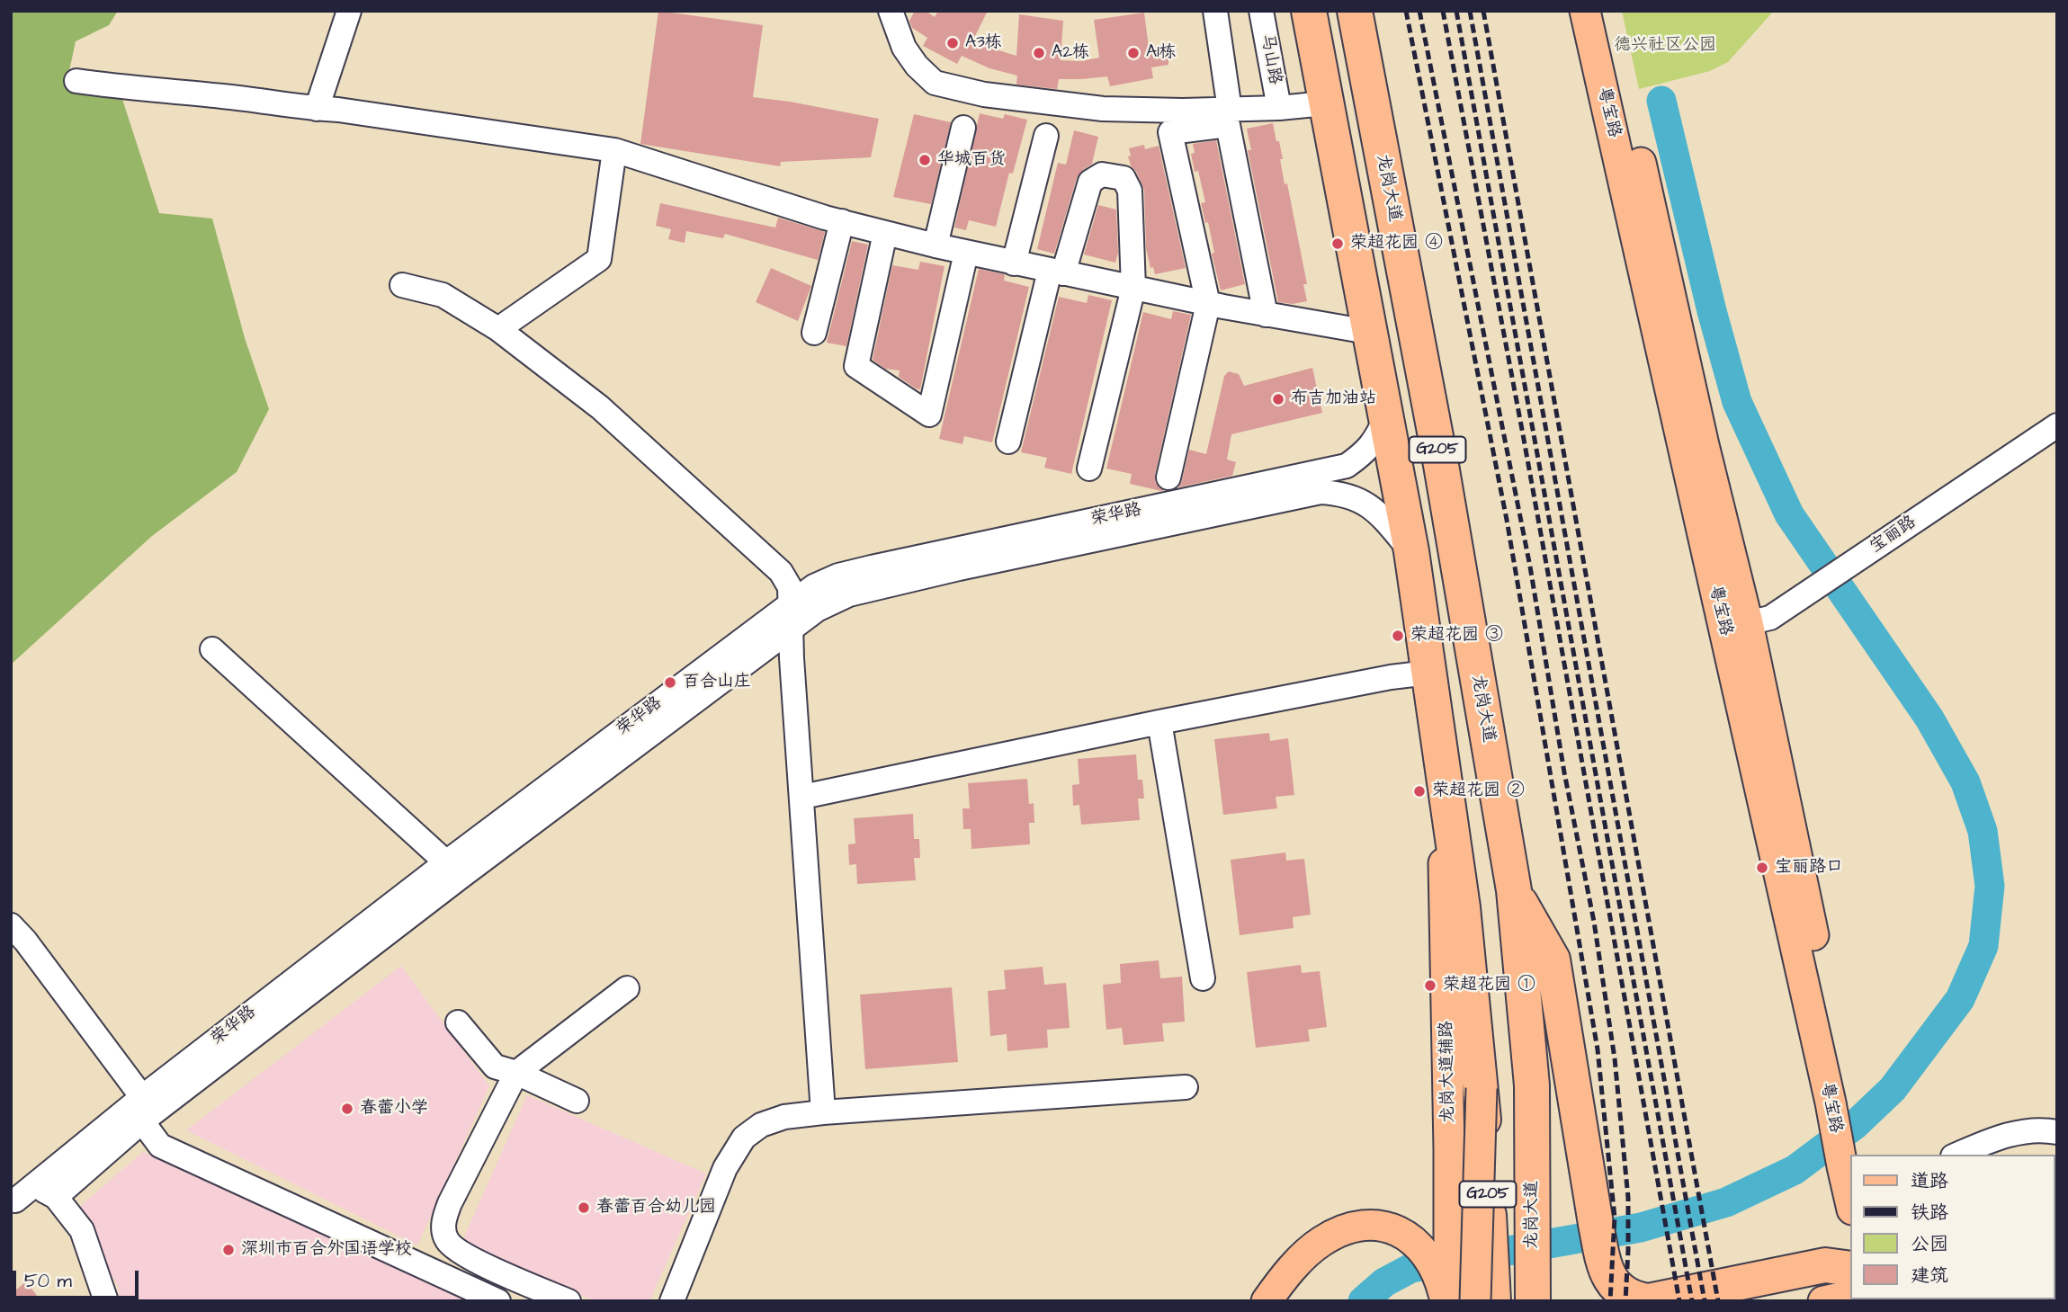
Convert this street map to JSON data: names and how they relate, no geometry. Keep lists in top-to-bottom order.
{
  "streets": {
    "highway": ["龙岗大道", "G205"],
    "main road": ["粤宝路", "龙岗大道辅路"],
    "street": ["马山路", "荣华路", "宝丽路"]
  },
  "crossings": [
    ["粤宝路", "宝丽路"],
    ["G205", "荣华路"],
    ["G205", "龙岗大道辅路"]
  ],
  "parks": ["德兴社区公园"],
  "places": [
    "A3栋",
    "A2栋",
    "A1栋",
    "华城百货",
    "荣超花园 ④",
    "布吉加油站",
    "荣超花园 ③",
    "百合山庄",
    "荣超花园 ②",
    "宝丽路口",
    "荣超花园 ①",
    "春蕾小学",
    "春蕾百合幼儿园",
    "深圳市百合外国语学校"
  ],
  "legend": [
    "道路",
    "铁路",
    "公园",
    "建筑"
  ],
  "scale_bar": "50 m"
}
